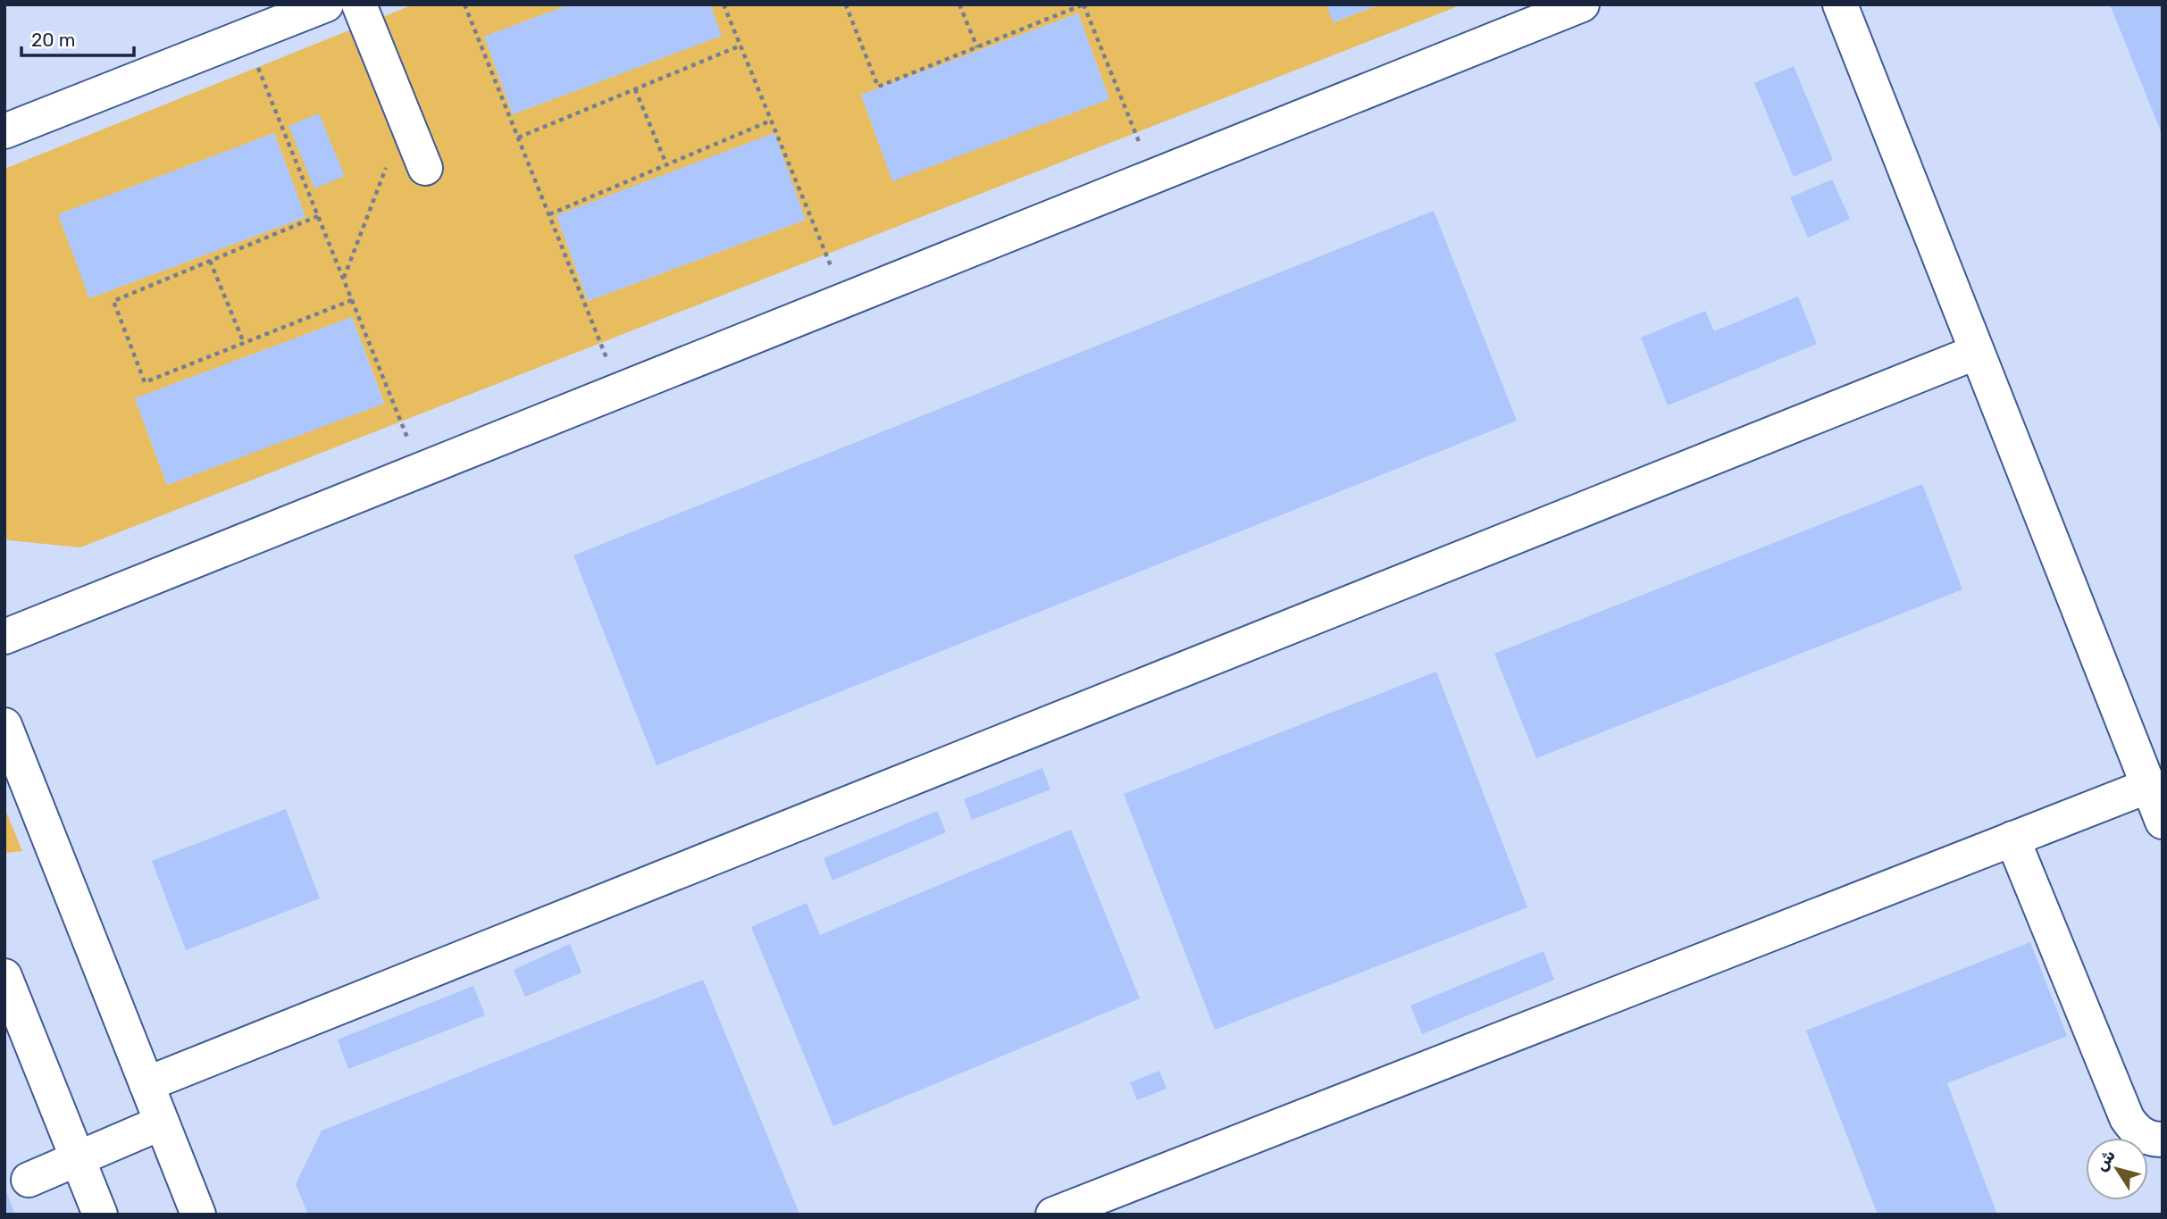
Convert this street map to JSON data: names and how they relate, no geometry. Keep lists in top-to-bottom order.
{
  "scale_bar": "20 m",
  "north": "top left"
}
